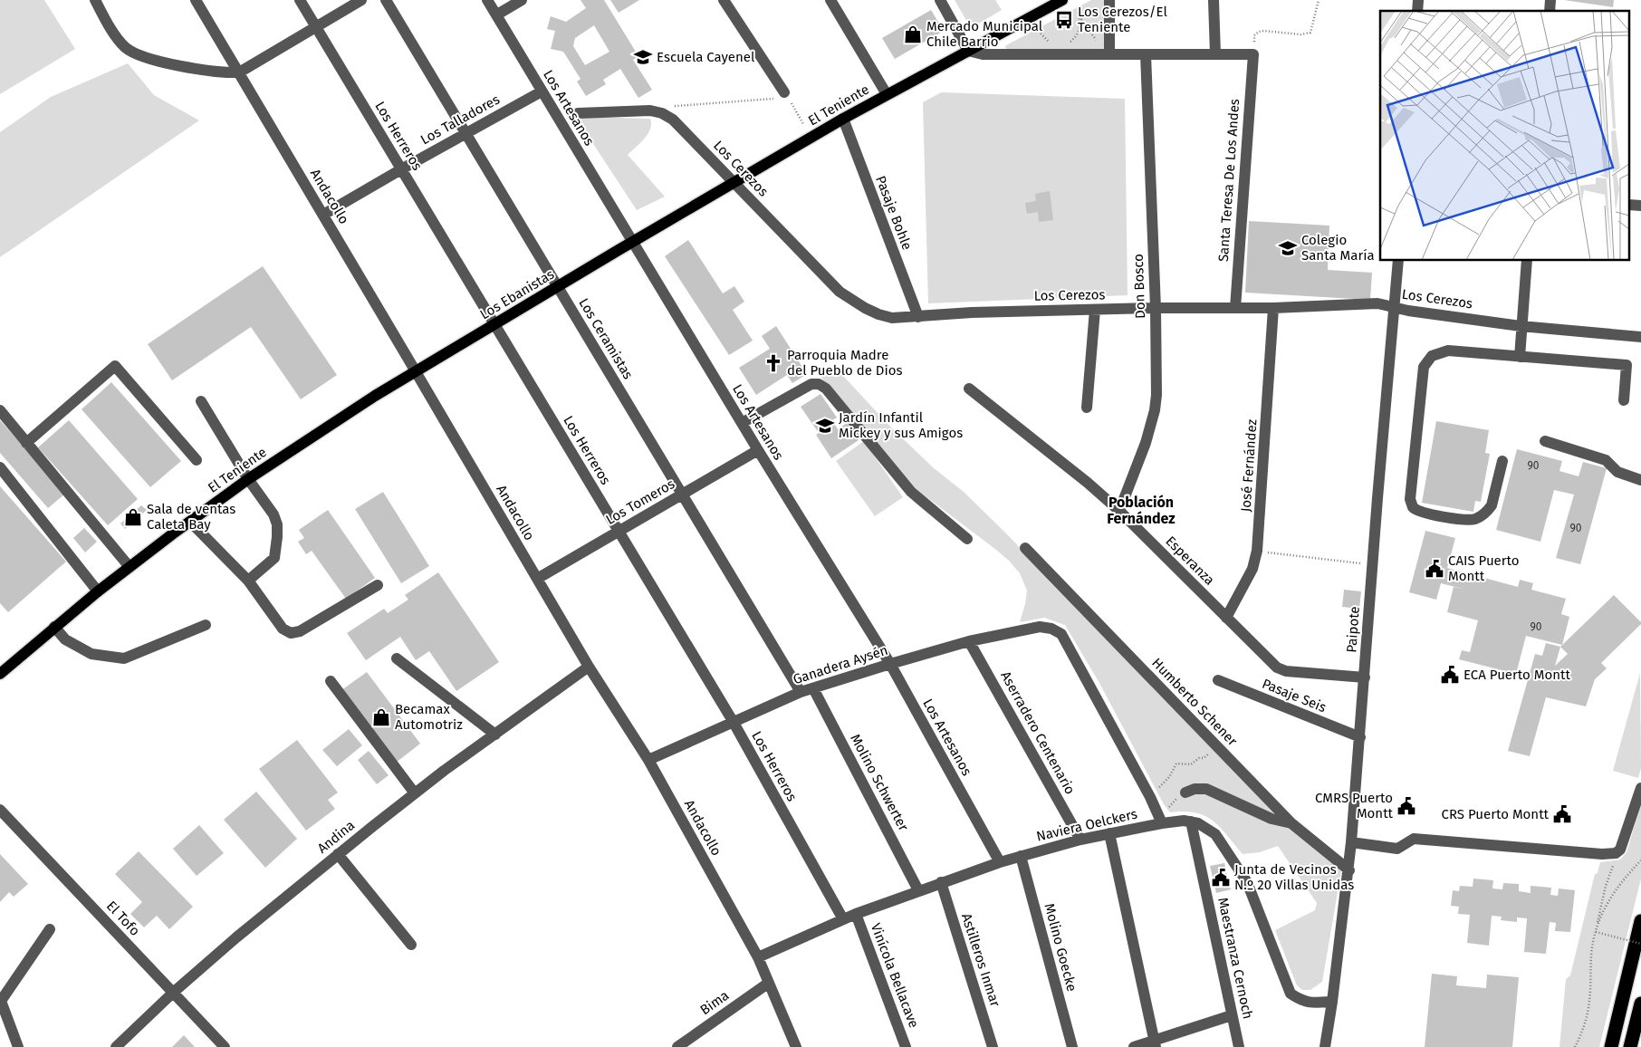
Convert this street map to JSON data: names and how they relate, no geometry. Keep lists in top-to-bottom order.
{
  "streets": {
    "main road": ["El Teniente", "Los Ebanistas"],
    "street": [
      "Los Artesanos",
      "Los Talladores",
      "Los Herreros",
      "Los Cerezos",
      "Santa Teresa De Los Andes",
      "Andacollo",
      "Pasaje Bohle",
      "Don Bosco",
      "Los Ceramistas",
      "José Fernández",
      "Los Tomeros",
      "Esperanza",
      "Paipote",
      "Ganadera Aysén",
      "Pasaje Seis",
      "Humberto Schener",
      "Aserradero Centenario",
      "Molino Schwerter",
      "Naviera Oelckers",
      "Andina",
      "El Tofo",
      "Molino Goecke",
      "Maestranza Cernoch",
      "Astilleros Inmar",
      "Vinícola Bellacave",
      "Bima"
    ]
  },
  "crossings": [
    ["El Teniente", "Los Artesanos"],
    ["El Teniente", "Los Cerezos"],
    ["El Teniente", "Andacollo"],
    ["El Teniente", "Pasaje Bohle"],
    ["El Teniente", "Los Ebanistas"],
    ["Los Artesanos", "Los Talladores"],
    ["Los Artesanos", "Los Ebanistas"],
    ["Los Artesanos", "Los Tomeros"],
    ["Los Artesanos", "Ganadera Aysén"],
    ["Los Artesanos", "Naviera Oelckers"],
    ["Los Talladores", "Los Herreros"],
    ["Los Talladores", "Andacollo"],
    ["Los Talladores", "Los Ceramistas"],
    ["Los Herreros", "Los Ebanistas"],
    ["Los Herreros", "Los Tomeros"],
    ["Los Herreros", "Ganadera Aysén"],
    ["Los Herreros", "Naviera Oelckers"],
    ["Los Cerezos", "Santa Teresa De Los Andes"],
    ["Los Cerezos", "Pasaje Bohle"],
    ["Los Cerezos", "Don Bosco"],
    ["Los Cerezos", "José Fernández"],
    ["Los Cerezos", "Paipote"],
    ["Andacollo", "Los Ebanistas"],
    ["Andacollo", "Los Tomeros"],
    ["Andacollo", "Ganadera Aysén"],
    ["Andacollo", "Naviera Oelckers"],
    ["Andacollo", "Andina"],
    ["Andacollo", "Bima"],
    ["Don Bosco", "Esperanza"],
    ["Los Ebanistas", "Los Ceramistas"],
    ["Los Ceramistas", "Los Tomeros"],
    ["Los Ceramistas", "Ganadera Aysén"],
    ["José Fernández", "Esperanza"],
    ["Esperanza", "Paipote"],
    ["Paipote", "Pasaje Seis"],
    ["Paipote", "Humberto Schener"],
    ["Paipote", "Naviera Oelckers"],
    ["Ganadera Aysén", "Aserradero Centenario"],
    ["Ganadera Aysén", "Molino Schwerter"],
    ["Aserradero Centenario", "Naviera Oelckers"],
    ["Molino Schwerter", "Naviera Oelckers"],
    ["Naviera Oelckers", "Molino Goecke"],
    ["Naviera Oelckers", "Maestranza Cernoch"],
    ["Naviera Oelckers", "Astilleros Inmar"],
    ["Naviera Oelckers", "Vinícola Bellacave"],
    ["Andina", "El Tofo"]
  ],
  "districts": ["Población Fernández"],
  "places": {
    "bus stop": ["Los Cerezos/El Teniente"],
    "shop": ["Mercado Municipal Chile Barrio", "Sala de ventas Caleta Bay", "Becamax Automotriz"],
    "school or university": ["Escuela Cayenel", "Colegio Santa María", "Jardín Infantil Mickey y sus Amigos"],
    "church": ["Parroquia Madre del Pueblo de Dios"],
    "public building": [
      "CAIS Puerto Montt",
      "ECA Puerto Montt",
      "CMRS Puerto Montt",
      "CRS Puerto Montt",
      "Junta de Vecinos N.º 20 Villas Unidas"
    ]
  },
  "house_numbers": ["90", "90", "90"]
}
